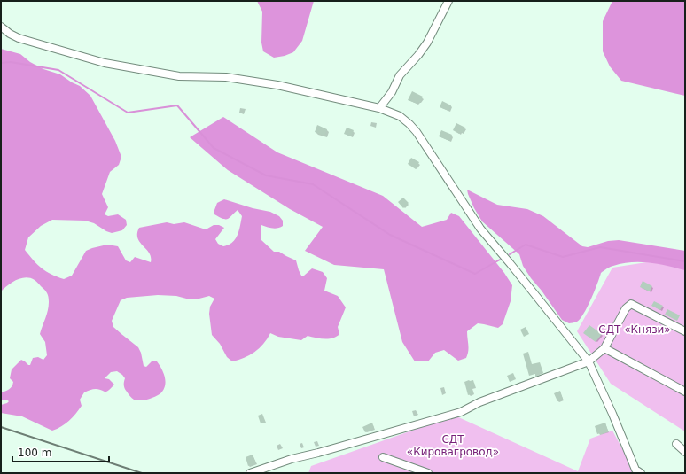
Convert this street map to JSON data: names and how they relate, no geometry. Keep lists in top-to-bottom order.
{
  "parks": ["СДТ «Князи»", "СДТ «Кировагровод»"],
  "scale_bar": "100 m"
}
